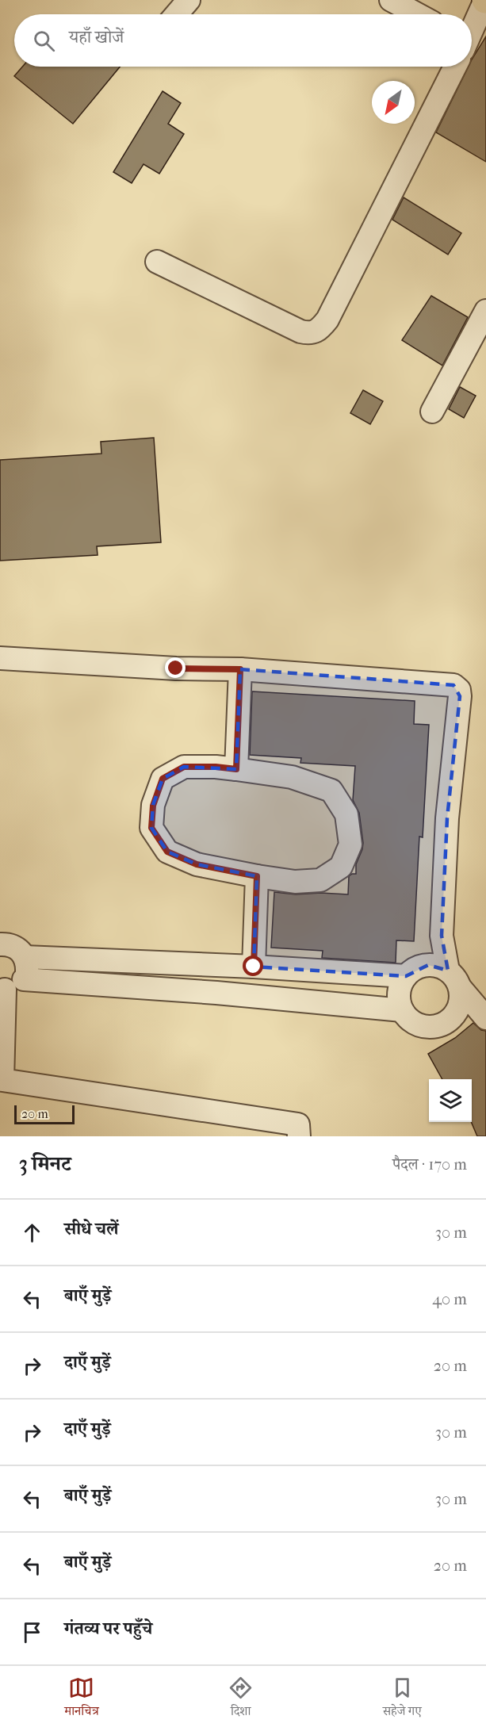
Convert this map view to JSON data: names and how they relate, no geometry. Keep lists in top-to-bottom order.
{
  "scale_bar": "20 m",
  "north": "bottom left",
  "page": {
    "search": "यहाँ खोजें",
    "scale": "20 m",
    "heading": ["3 मिनट", "पैदल · 170 m"],
    "list": [
      ["सीधे चलें", "30 m"],
      ["बाएँ मुड़ें", "40 m"],
      ["दाएँ मुड़ें", "20 m"],
      ["दाएँ मुड़ें", "30 m"],
      ["बाएँ मुड़ें", "30 m"],
      ["बाएँ मुड़ें", "20 m"],
      "गंतव्य पर पहुँचे"
    ],
    "nav": ["मानचित्र", "दिशा", "सहेजे गए"]
  }
}
